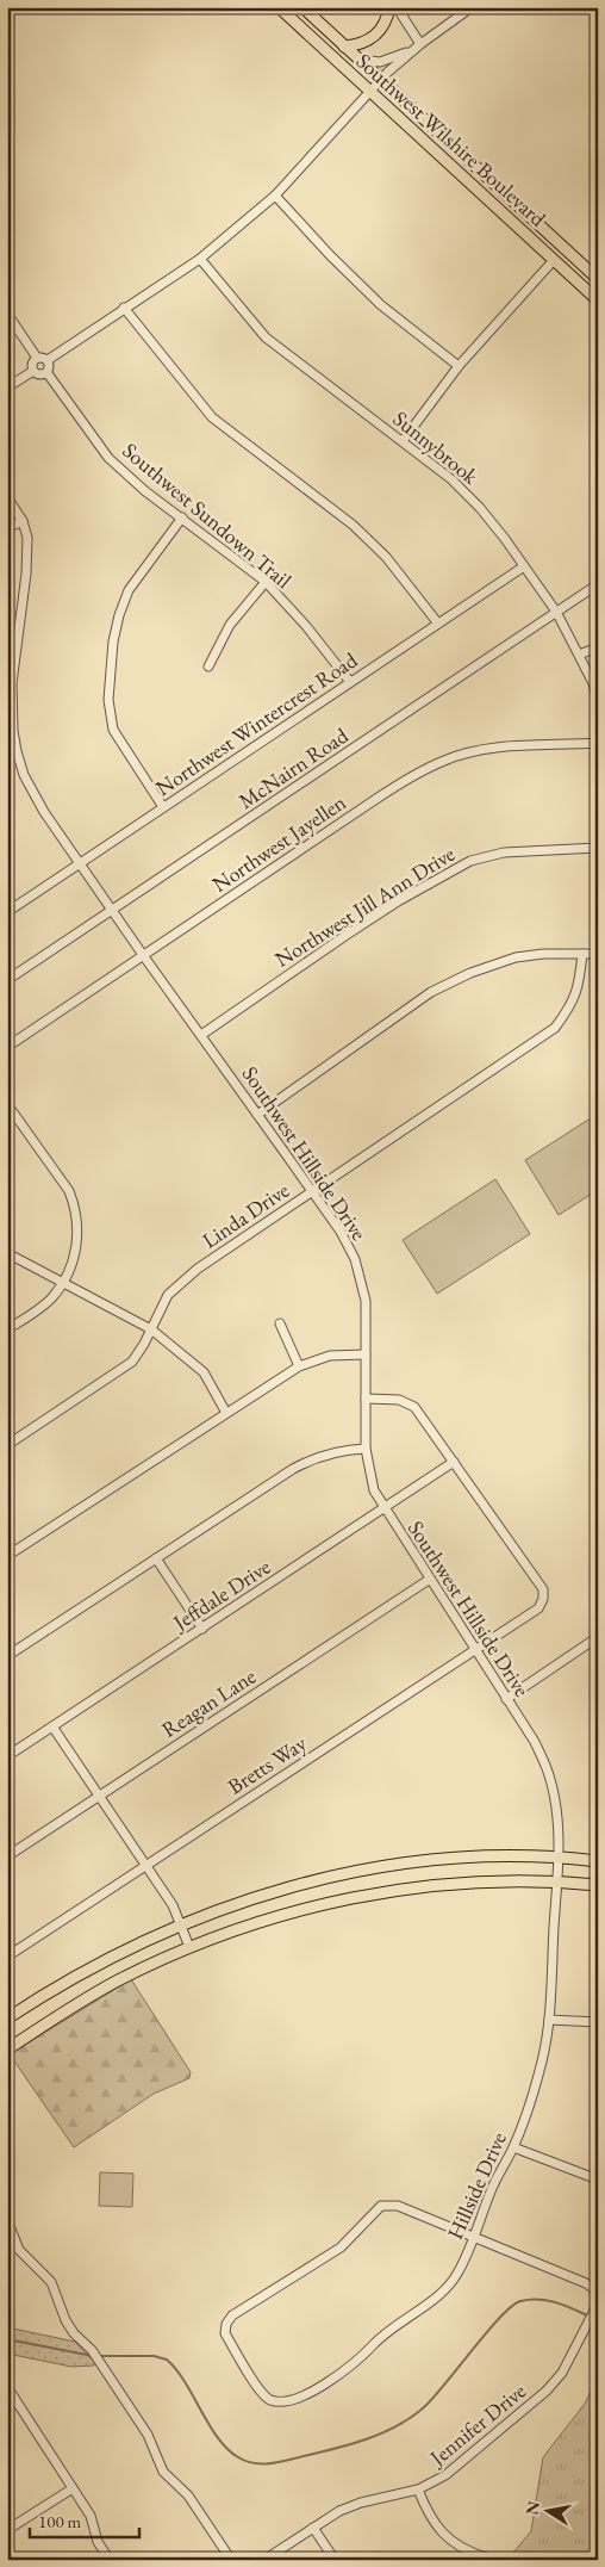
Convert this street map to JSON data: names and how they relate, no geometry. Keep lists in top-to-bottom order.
{
  "streets": {
    "main road": ["Southwest Wilshire Boulevard"],
    "street": [
      "Sunnybrook",
      "Southwest Sundown Trail",
      "Northwest Wintercrest Road",
      "McNairn Road",
      "Northwest Jayellen",
      "Northwest Jill Ann Drive",
      "Southwest Hillside Drive",
      "Linda Drive",
      "Jeffdale Drive",
      "Reagan Lane",
      "Bretts Way",
      "Hillside Drive",
      "Jennifer Drive"
    ]
  },
  "crossings": [
    ["Sunnybrook", "Northwest Wintercrest Road"],
    ["Sunnybrook", "McNairn Road"],
    ["Southwest Sundown Trail", "Northwest Wintercrest Road"],
    ["Northwest Wintercrest Road", "Southwest Hillside Drive"],
    ["McNairn Road", "Southwest Hillside Drive"],
    ["Northwest Jayellen", "Southwest Hillside Drive"],
    ["Northwest Jill Ann Drive", "Southwest Hillside Drive"],
    ["Southwest Hillside Drive", "Linda Drive"],
    ["Southwest Hillside Drive", "Jeffdale Drive"],
    ["Southwest Hillside Drive", "Reagan Lane"],
    ["Southwest Hillside Drive", "Bretts Way"],
    ["Southwest Hillside Drive", "Hillside Drive"],
    ["Jeffdale Drive", "Bretts Way"],
    ["Hillside Drive", "Jennifer Drive"]
  ],
  "scale_bar": "100 m",
  "north": "left"
}
